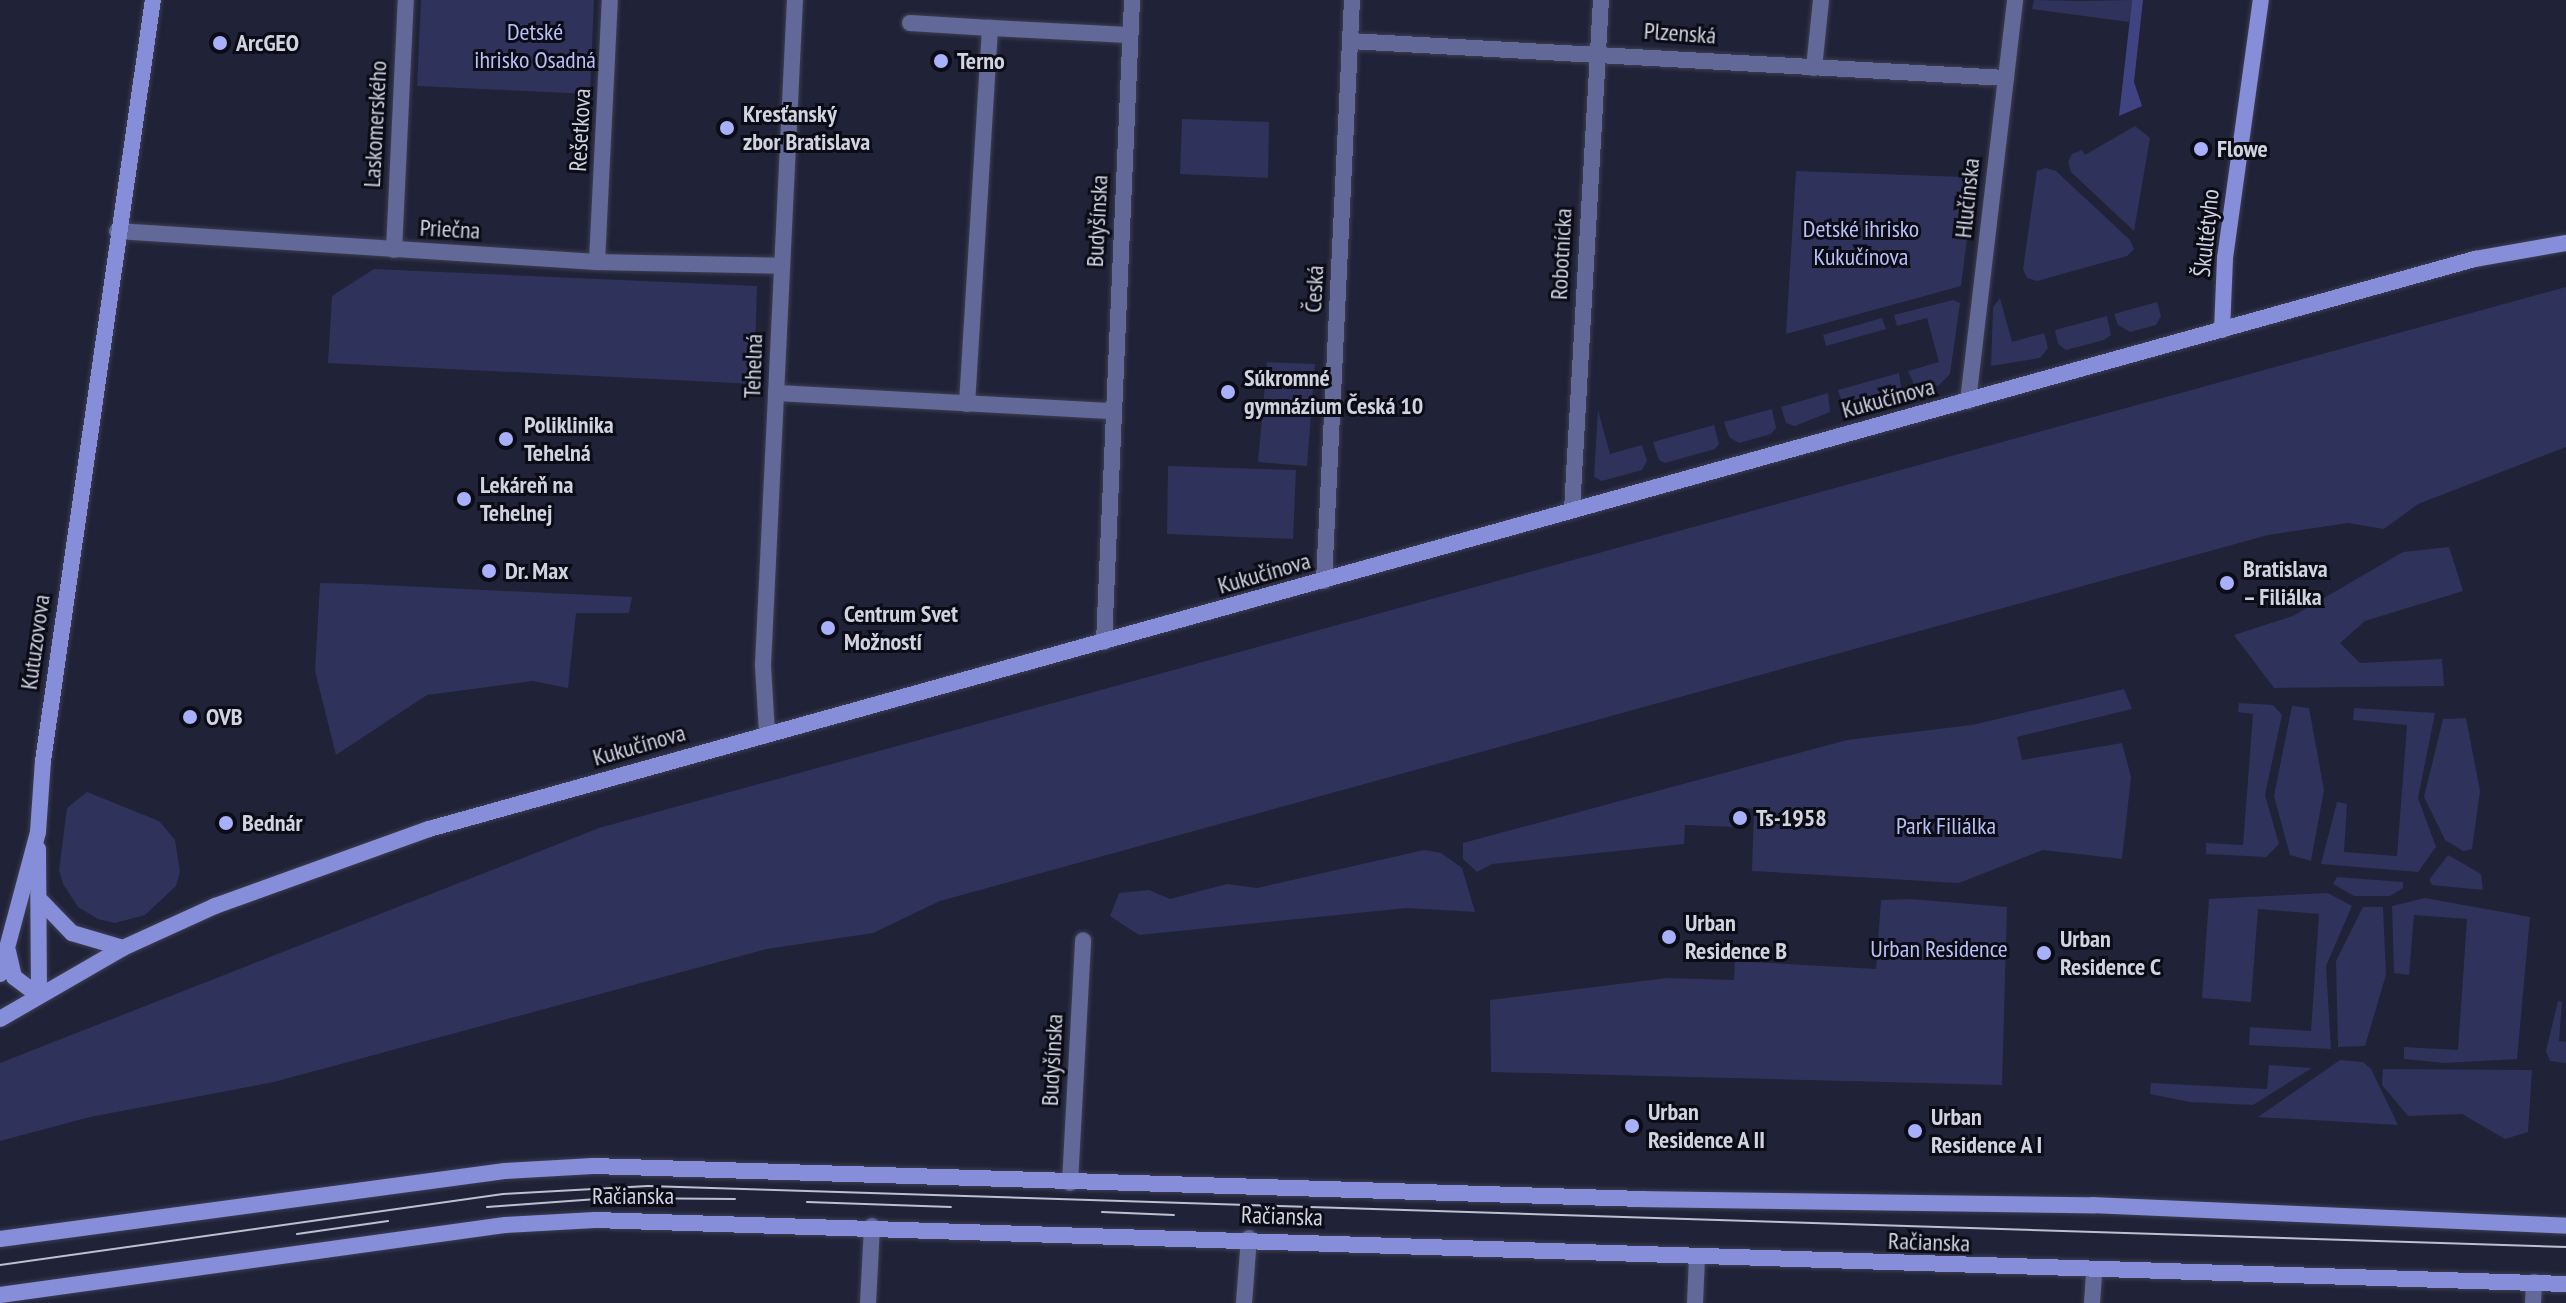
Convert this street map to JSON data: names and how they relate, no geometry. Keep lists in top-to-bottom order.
{
  "streets": {
    "main road": [
      "Škultétyho",
      "Kukučínova",
      "Kutuzovova",
      "Račianska"
    ],
    "street": [
      "Plzenská",
      "Laskomerského",
      "Rešetkova",
      "Hlučínska",
      "Budyšínska",
      "Priečna",
      "Robotnícka",
      "Česká",
      "Tehelná"
    ]
  },
  "crossings": [
    ["Plzenská", "Hlučínska"],
    ["Plzenská", "Robotnícka"],
    ["Plzenská", "Česká"],
    ["Laskomerského", "Priečna"],
    ["Rešetkova", "Priečna"],
    ["Hlučínska", "Kukučínova"],
    ["Budyšínska", "Kukučínova"],
    ["Budyšínska", "Račianska"],
    ["Priečna", "Tehelná"],
    ["Priečna", "Kutuzovova"],
    ["Škultétyho", "Kukučínova"],
    ["Robotnícka", "Kukučínova"],
    ["Česká", "Kukučínova"],
    ["Tehelná", "Kukučínova"]
  ],
  "parks": [
    "Detské ihrisko Osadná",
    "Detské ihrisko Kukučínova",
    "Park Filiálka",
    "Urban Residence"
  ],
  "places": [
    "ArcGEO",
    "Terno",
    "Kresťanský zbor Bratislava",
    "Flowe",
    "Súkromné gymnázium Česká 10",
    "Poliklinika Tehelná",
    "Lekáreň na Tehelnej",
    "Dr. Max",
    "Bratislava – Filiálka",
    "Centrum Svet Možností",
    "OVB",
    "Ts-1958",
    "Bednár",
    "Urban Residence B",
    "Urban Residence C",
    "Urban Residence A II",
    "Urban Residence A I"
  ]
}
